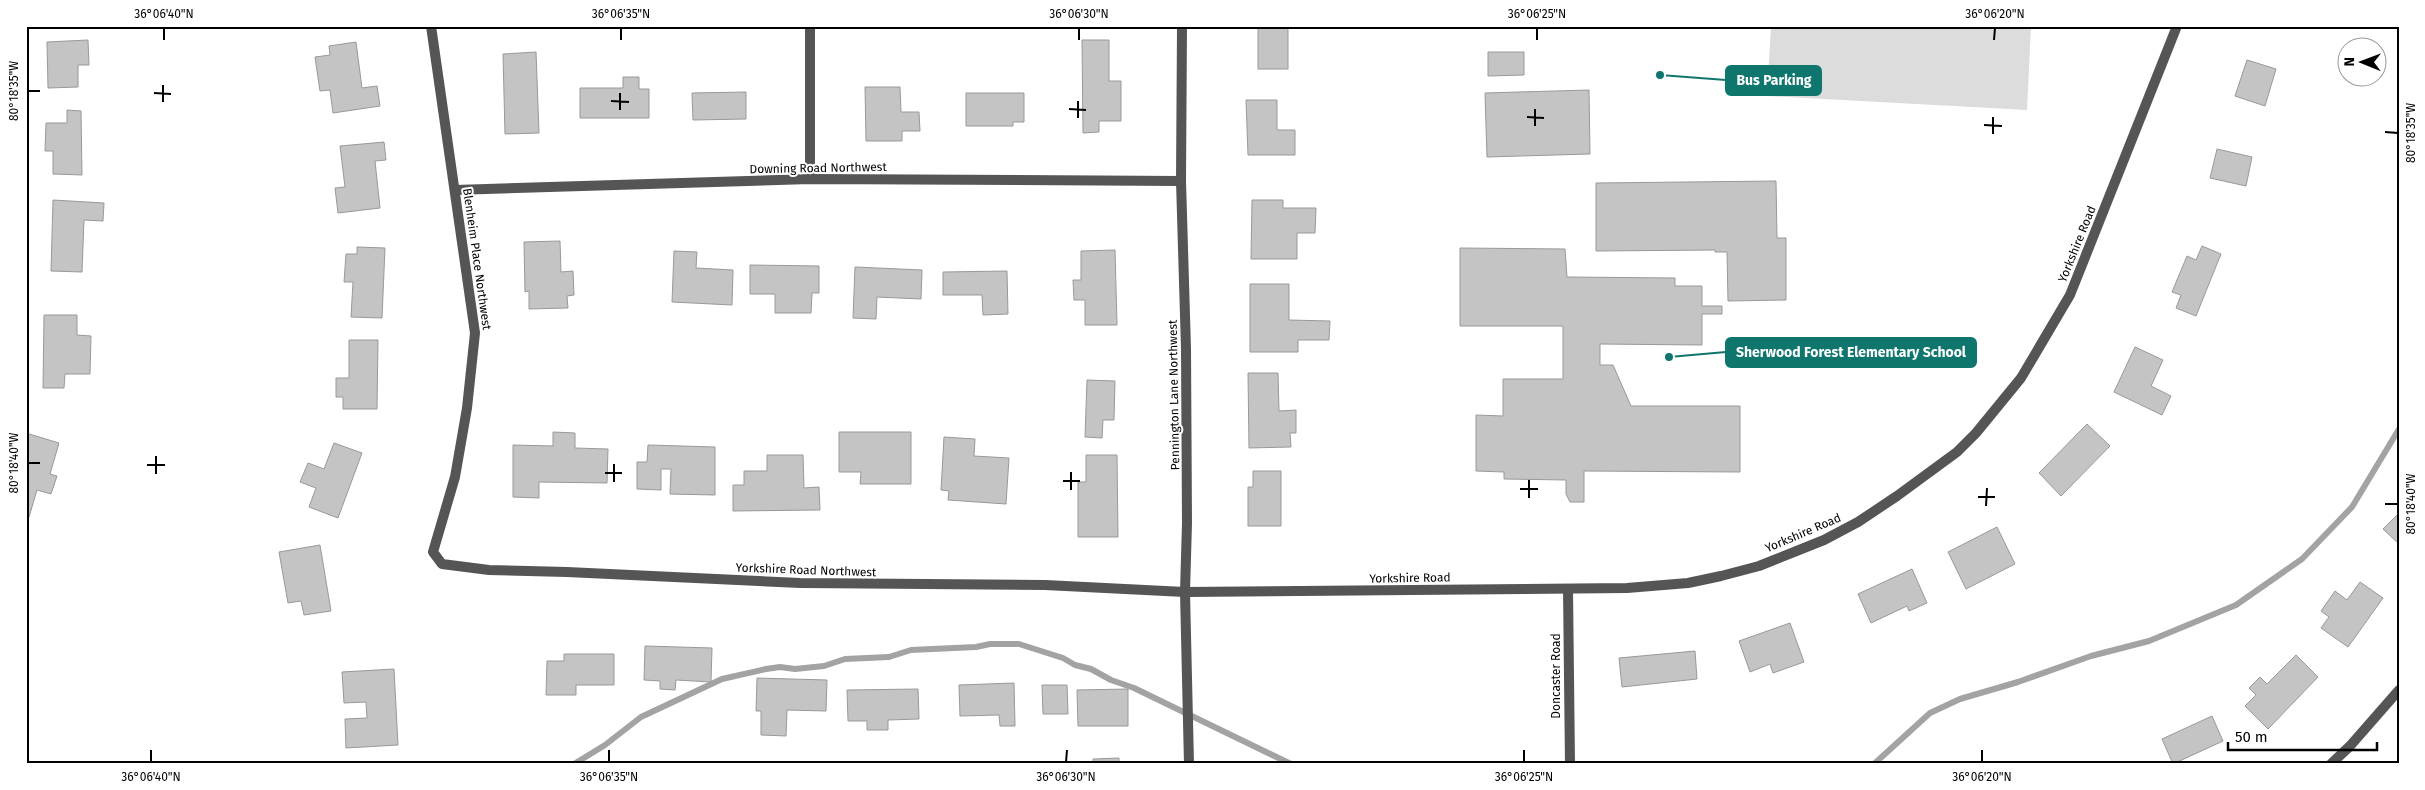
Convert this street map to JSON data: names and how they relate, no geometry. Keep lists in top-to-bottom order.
{
  "streets": {
    "street": [
      "Downing Road Northwest",
      "Yorkshire Road",
      "Blenheim Place Northwest",
      "Pennington Lane Northwest",
      "Yorkshire Road Northwest",
      "Doncaster Road"
    ]
  },
  "crossings": [
    ["Downing Road Northwest", "Blenheim Place Northwest"],
    ["Downing Road Northwest", "Pennington Lane Northwest"],
    ["Yorkshire Road", "Pennington Lane Northwest"],
    ["Yorkshire Road", "Yorkshire Road Northwest"],
    ["Yorkshire Road", "Doncaster Road"],
    ["Blenheim Place Northwest", "Yorkshire Road Northwest"],
    ["Pennington Lane Northwest", "Yorkshire Road Northwest"]
  ],
  "places": ["Bus Parking", "Sherwood Forest Elementary School"],
  "scale_bar": "50 m",
  "north": "left",
  "coordinates": [
    "36°06'40\"N",
    "36°06'35\"N",
    "36°06'30\"N",
    "36°06'25\"N",
    "36°06'20\"N",
    "80°18'35\"W",
    "80°18'40\"W"
  ]
}
